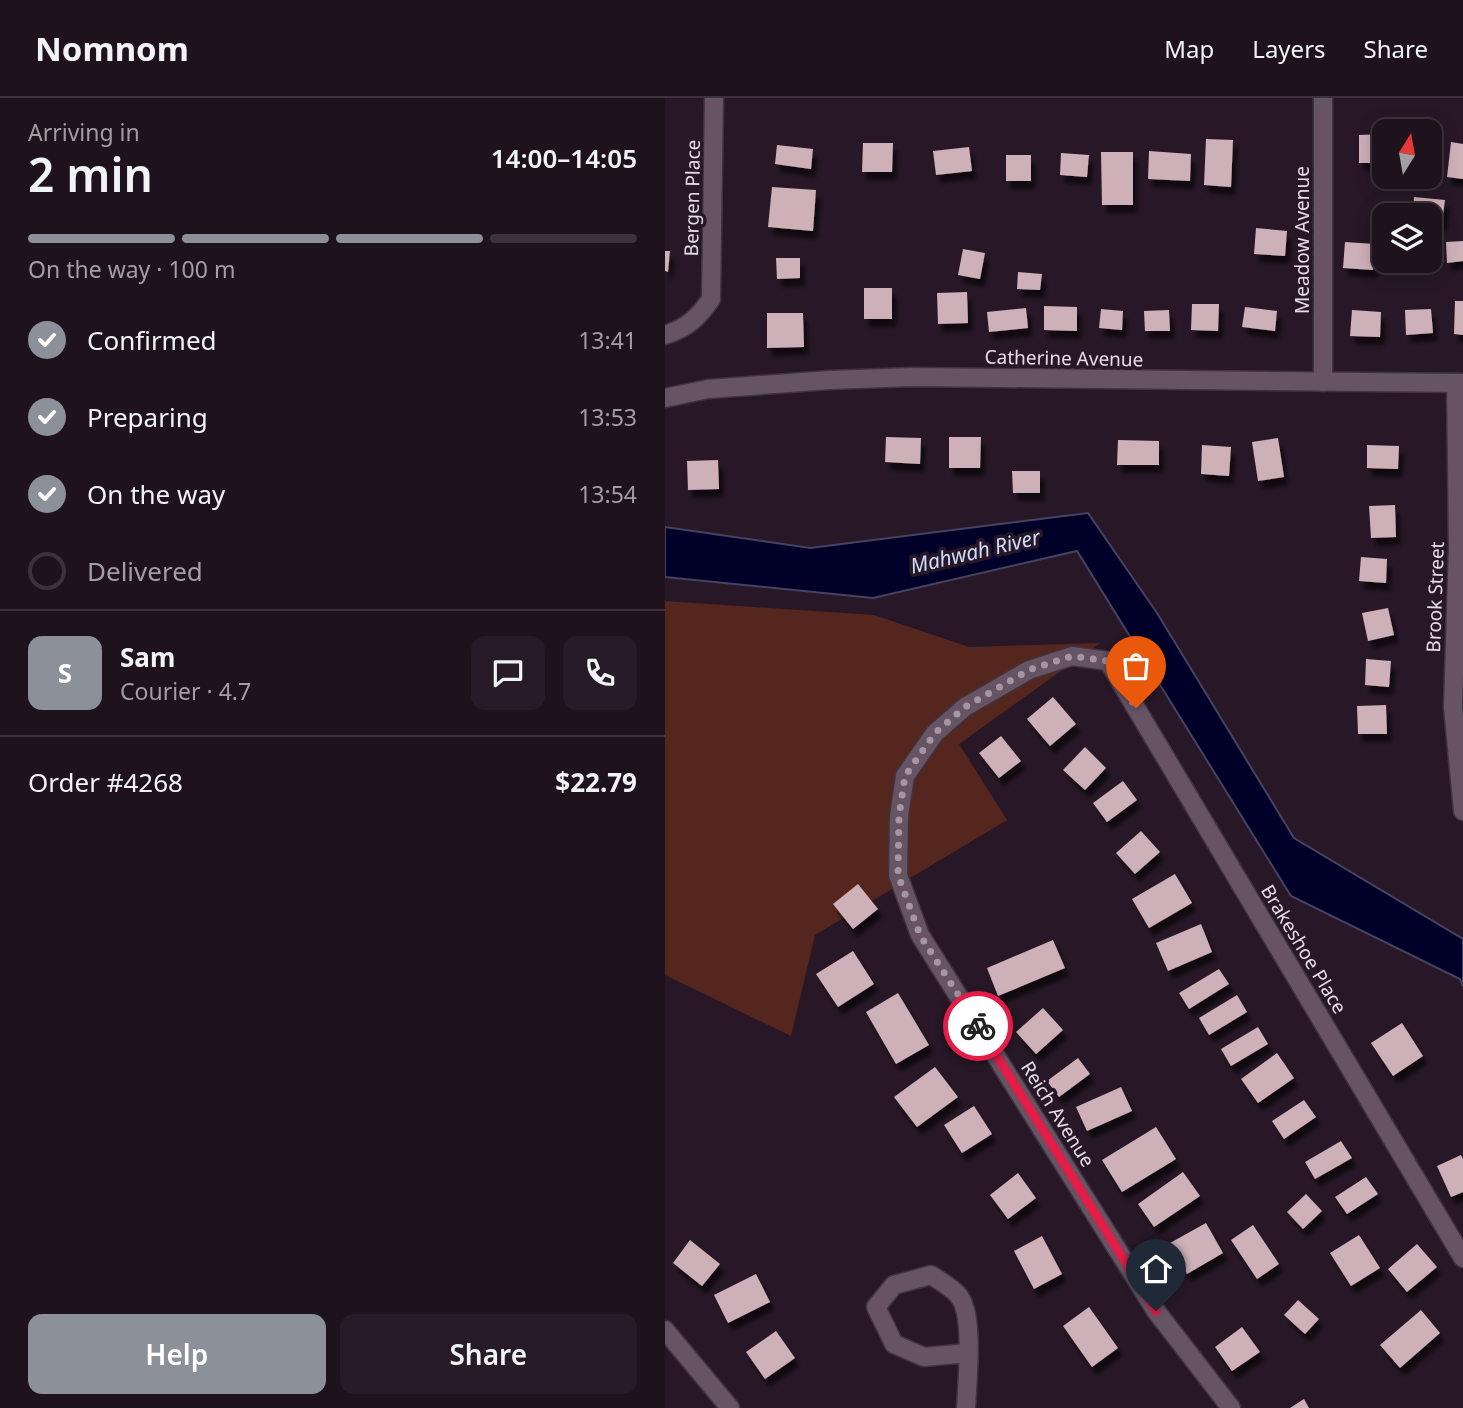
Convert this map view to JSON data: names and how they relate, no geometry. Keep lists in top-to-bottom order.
{
  "streets": {
    "street": [
      "Bergen Place",
      "Meadow Avenue",
      "Catherine Avenue",
      "Brook Street",
      "Brakeshoe Place",
      "Reich Avenue"
    ]
  },
  "crossings": [
    ["Meadow Avenue", "Catherine Avenue"],
    ["Catherine Avenue", "Brook Street"],
    ["Brakeshoe Place", "Reich Avenue"]
  ],
  "water": ["Mahwah River"],
  "north": "top",
  "page": {
    "header": "Nomnom",
    "nav": ["Map", "Layers", "Share"],
    "heading": ["2 min", "Arriving in", "14:00–14:05"],
    "panel": [
      "Sam",
      "Courier · 4.7",
      "Order #4268",
      "$22.79"
    ],
    "bar": "On the way · 100 m",
    "list": [
      ["Confirmed", "13:41"],
      ["Preparing", "13:53"],
      ["On the way", "13:54"],
      "Delivered"
    ],
    "round": "S",
    "buttons": ["Help", "Share"]
  }
}
